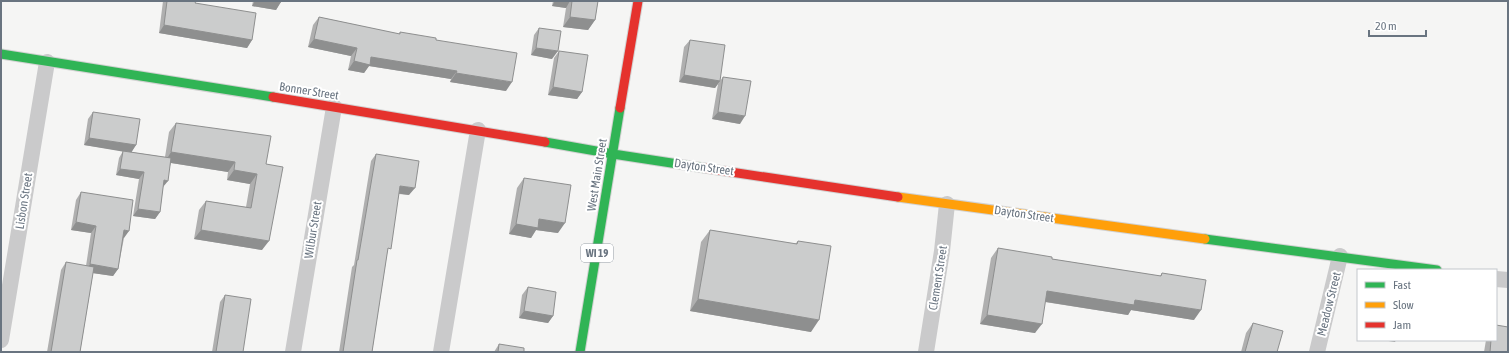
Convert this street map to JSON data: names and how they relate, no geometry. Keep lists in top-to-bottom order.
{
  "streets": {
    "street": [
      "Bonner Street",
      "Dayton Street",
      "West Main Street",
      "Lisbon Street",
      "Wilbur Street",
      "WI 19",
      "Clement Street",
      "Meadow Street"
    ]
  },
  "crossings": [
    ["Bonner Street", "Dayton Street"],
    ["Bonner Street", "West Main Street"],
    ["Bonner Street", "Lisbon Street"],
    ["Bonner Street", "Wilbur Street"],
    ["Dayton Street", "West Main Street"],
    ["Dayton Street", "Clement Street"],
    ["Dayton Street", "Meadow Street"]
  ],
  "legend": ["Fast", "Slow", "Jam"],
  "scale_bar": "20 m"
}
